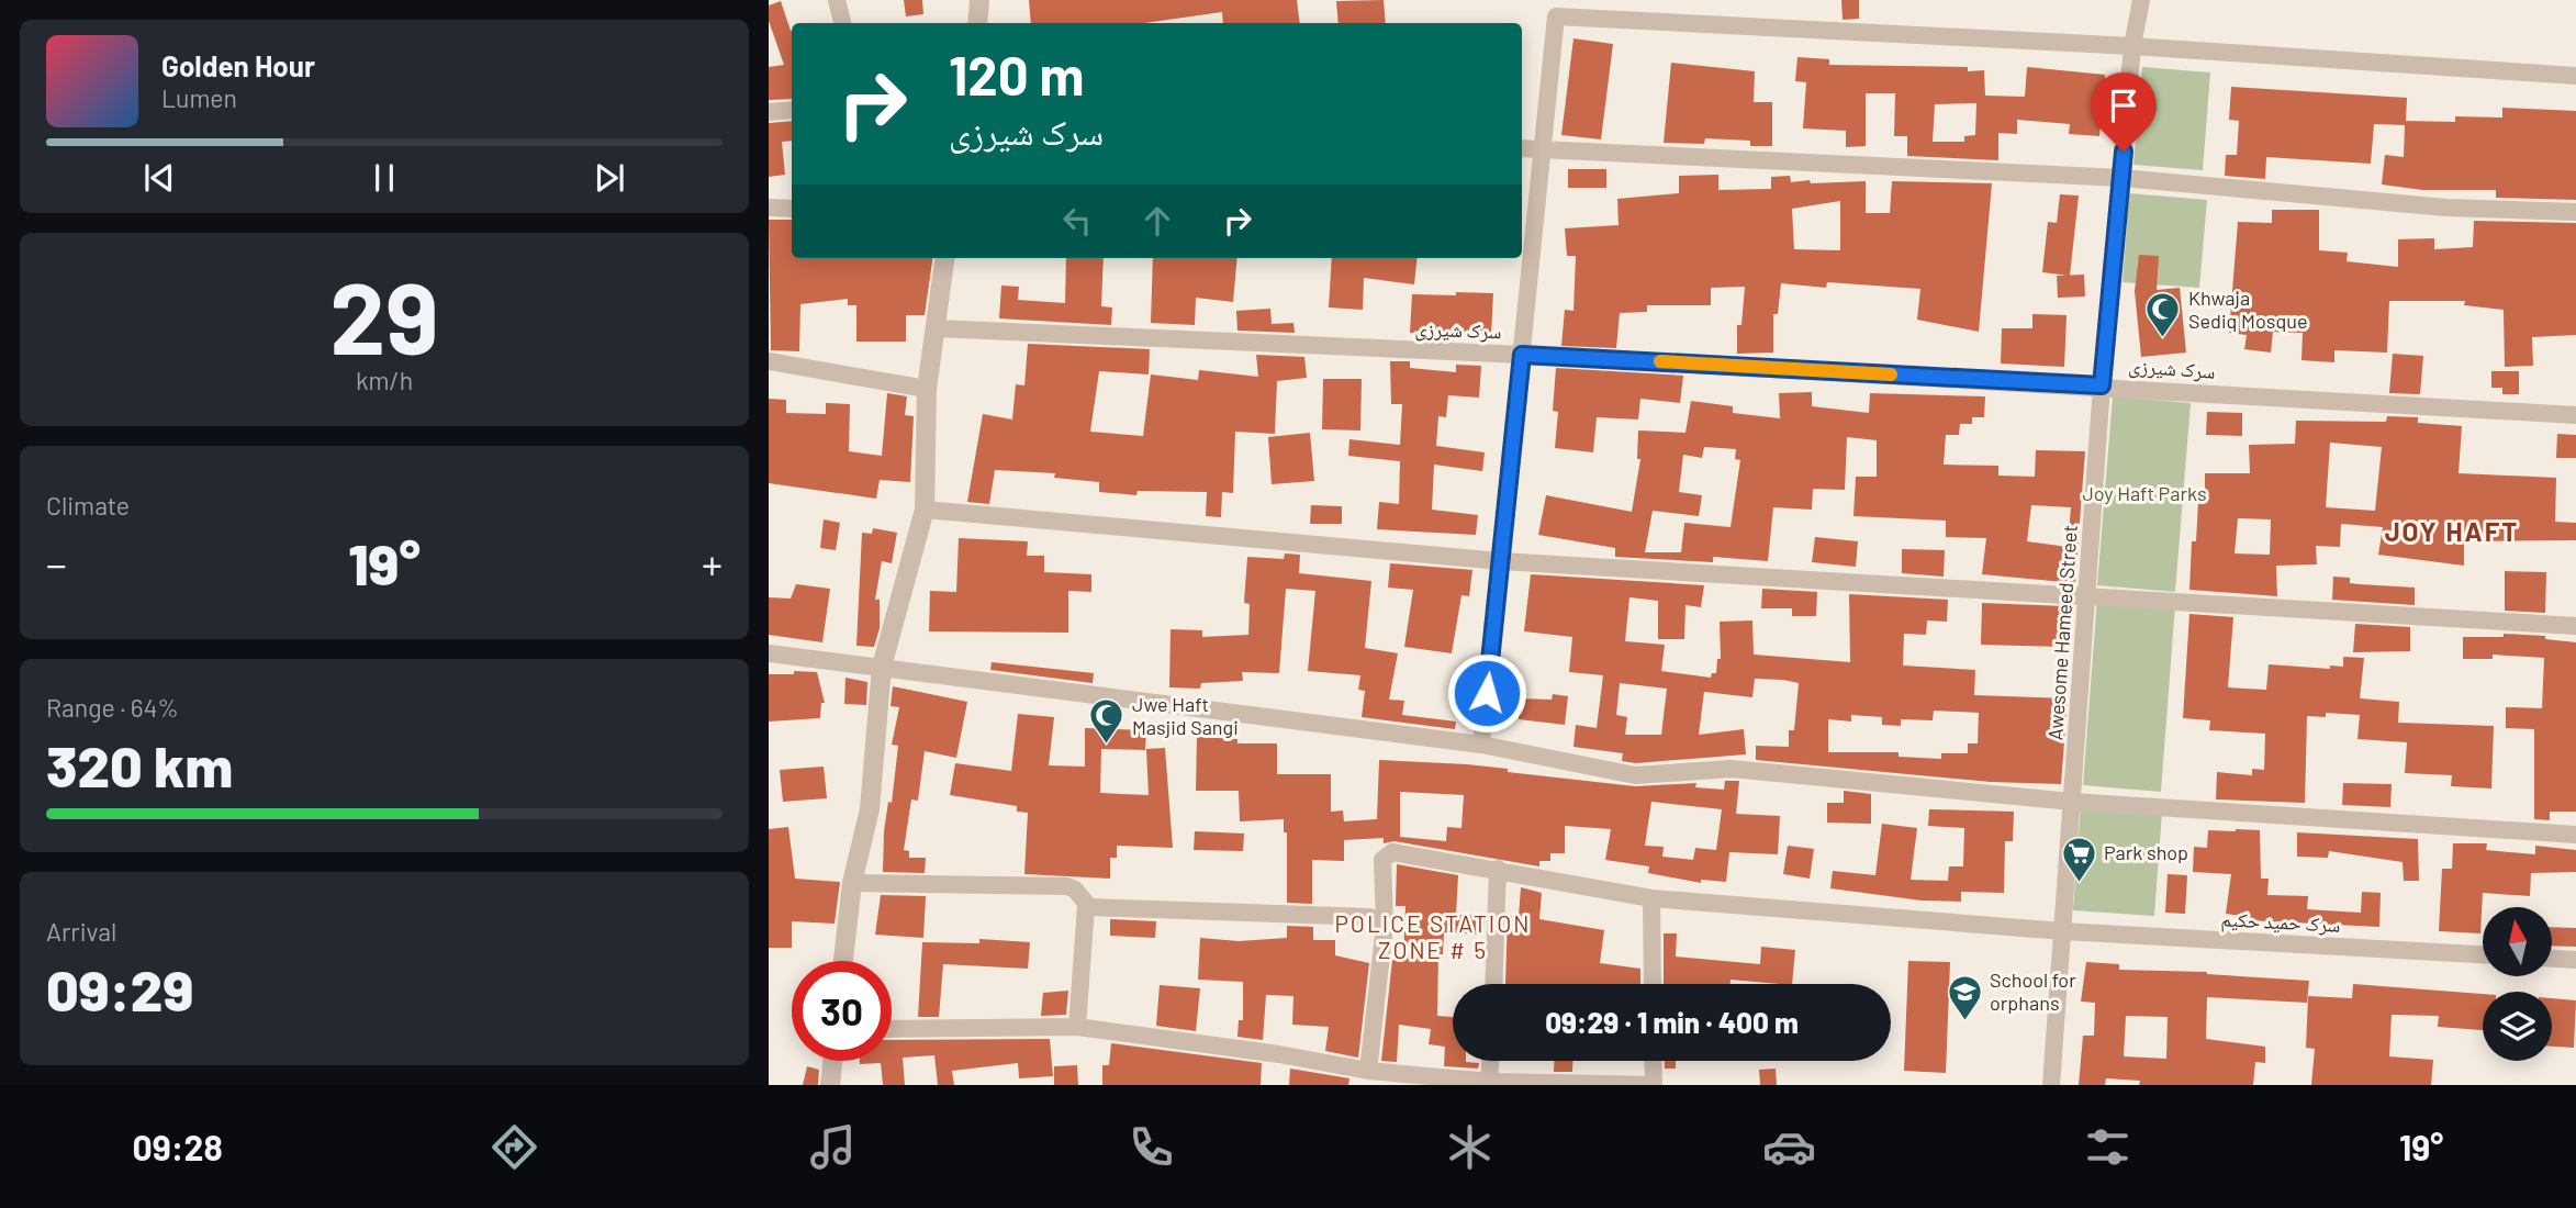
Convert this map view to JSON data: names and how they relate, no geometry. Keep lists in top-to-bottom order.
{
  "streets": {
    "street": ["سرک شیرزی", "Awesome Hameed Street", "سرک حمید حکیم"]
  },
  "crossings": [
    ["سرک شیرزی", "Awesome Hameed Street"],
    ["Awesome Hameed Street", "سرک حمید حکیم"]
  ],
  "districts": ["JOY HAFT", "POLICE STATION ZONE # 5"],
  "parks": ["Joy Haft Parks"],
  "places": {
    "mosque": ["Khwaja Sediq Mosque", "Jwe Haft Masjid Sangi"],
    "supermarket": ["Park shop"],
    "school or university": ["School for orphans"]
  },
  "north": "top",
  "page": {
    "turn": ["120 m", "سرک شیرزی"],
    "song": ["Golden Hour", "Lumen"],
    "tile": [
      ["29", "km/h"],
      "Climate",
      ["Range · 64%", "320 km"],
      ["Arrival", "09:29"]
    ],
    "heat": ["−", "19°", "+"],
    "limit": "30",
    "trip": "09:29 · 1 min · 400 m",
    "tabs": ["09:28", "19°"]
  }
}
